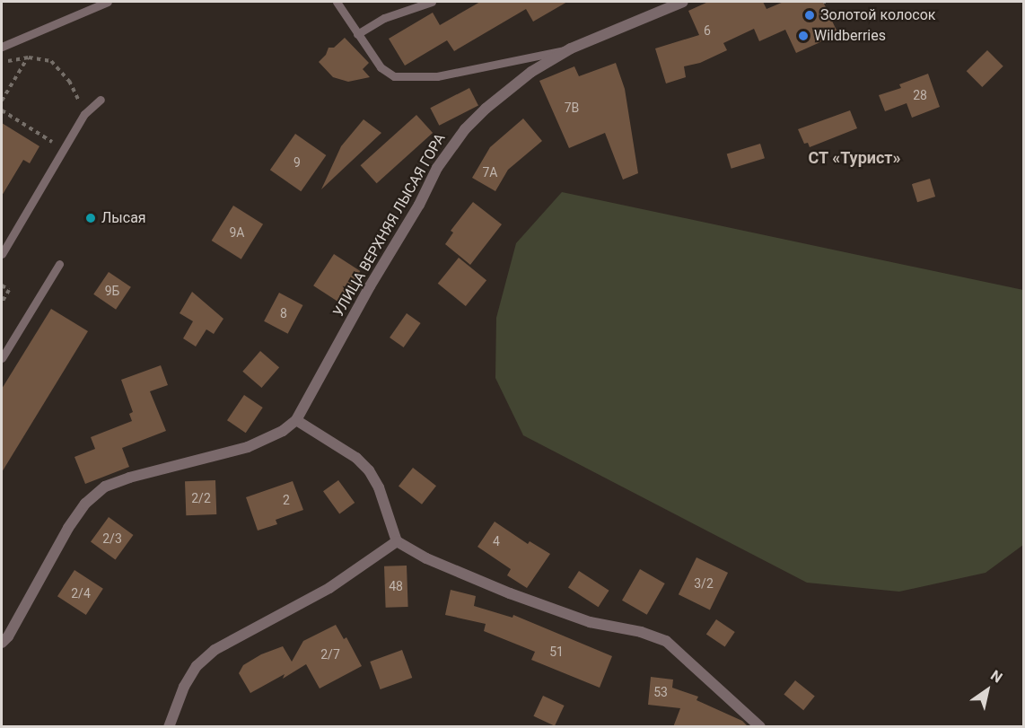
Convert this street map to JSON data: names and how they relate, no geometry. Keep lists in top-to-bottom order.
{
  "streets": {
    "street": ["УЛИЦА ВЕРХНЯЯ ЛЫСАЯ ГОРА"]
  },
  "districts": ["СТ «Турист»"],
  "places": ["Золотой колосок", "Wildberries", "Лысая"],
  "house_numbers": [
    "6",
    "28",
    "7В",
    "9",
    "7А",
    "9А",
    "9Б",
    "8",
    "2/2",
    "2",
    "2/3",
    "4",
    "3/2",
    "48",
    "2/4",
    "51",
    "2/7",
    "53"
  ],
  "north": "top right"
}
